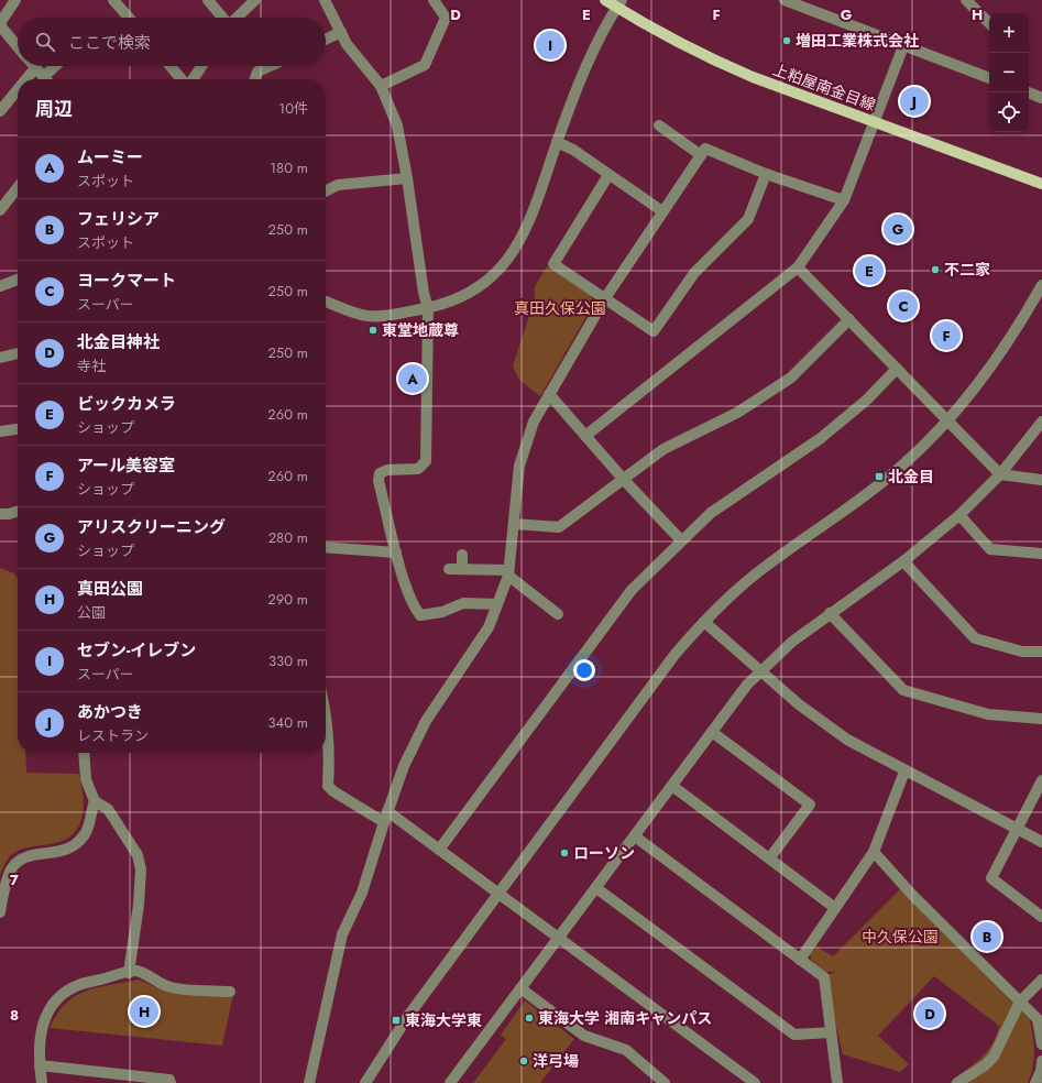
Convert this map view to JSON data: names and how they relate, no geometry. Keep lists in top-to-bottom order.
{
  "streets": {
    "main road": ["上粕屋南金目線"]
  },
  "parks": ["真田久保公園", "中久保公園"],
  "places": {
    "other": [
      "増田工業株式会社",
      "不二家",
      "東堂地蔵尊",
      "ローソン",
      "東海大学 湘南キャンパス",
      "洋弓場"
    ],
    "transit": ["北金目", "東海大学東"]
  },
  "page": {
    "map_buttons": ["+", "−"],
    "search": "ここで検索",
    "pins": [
      "I",
      "J",
      "G",
      "E",
      "C",
      "F",
      "A",
      "B",
      "H",
      "D"
    ],
    "heading": ["周辺", "10件"],
    "list": [
      {
        "mark": "A",
        "name": "ムーミー",
        "note": "スポット",
        "value": "180 m"
      },
      {
        "mark": "B",
        "name": "フェリシア",
        "note": "スポット",
        "value": "250 m"
      },
      {
        "mark": "C",
        "name": "ヨークマート",
        "note": "スーパー",
        "value": "250 m"
      },
      {
        "mark": "D",
        "name": "北金目神社",
        "note": "寺社",
        "value": "250 m"
      },
      {
        "mark": "E",
        "name": "ビックカメラ",
        "note": "ショップ",
        "value": "260 m"
      },
      {
        "mark": "F",
        "name": "アール美容室",
        "note": "ショップ",
        "value": "260 m"
      },
      {
        "mark": "G",
        "name": "アリスクリーニング",
        "note": "ショップ",
        "value": "280 m"
      },
      {
        "mark": "H",
        "name": "真田公園",
        "note": "公園",
        "value": "290 m"
      },
      {
        "mark": "I",
        "name": "セブン-イレブン",
        "note": "スーパー",
        "value": "330 m"
      },
      {
        "mark": "J",
        "name": "あかつき",
        "note": "レストラン",
        "value": "340 m"
      }
    ]
  },
  "grid": {
    "columns": [
      "D",
      "E",
      "F",
      "G",
      "H"
    ],
    "rows": ["7", "8"]
  }
}
